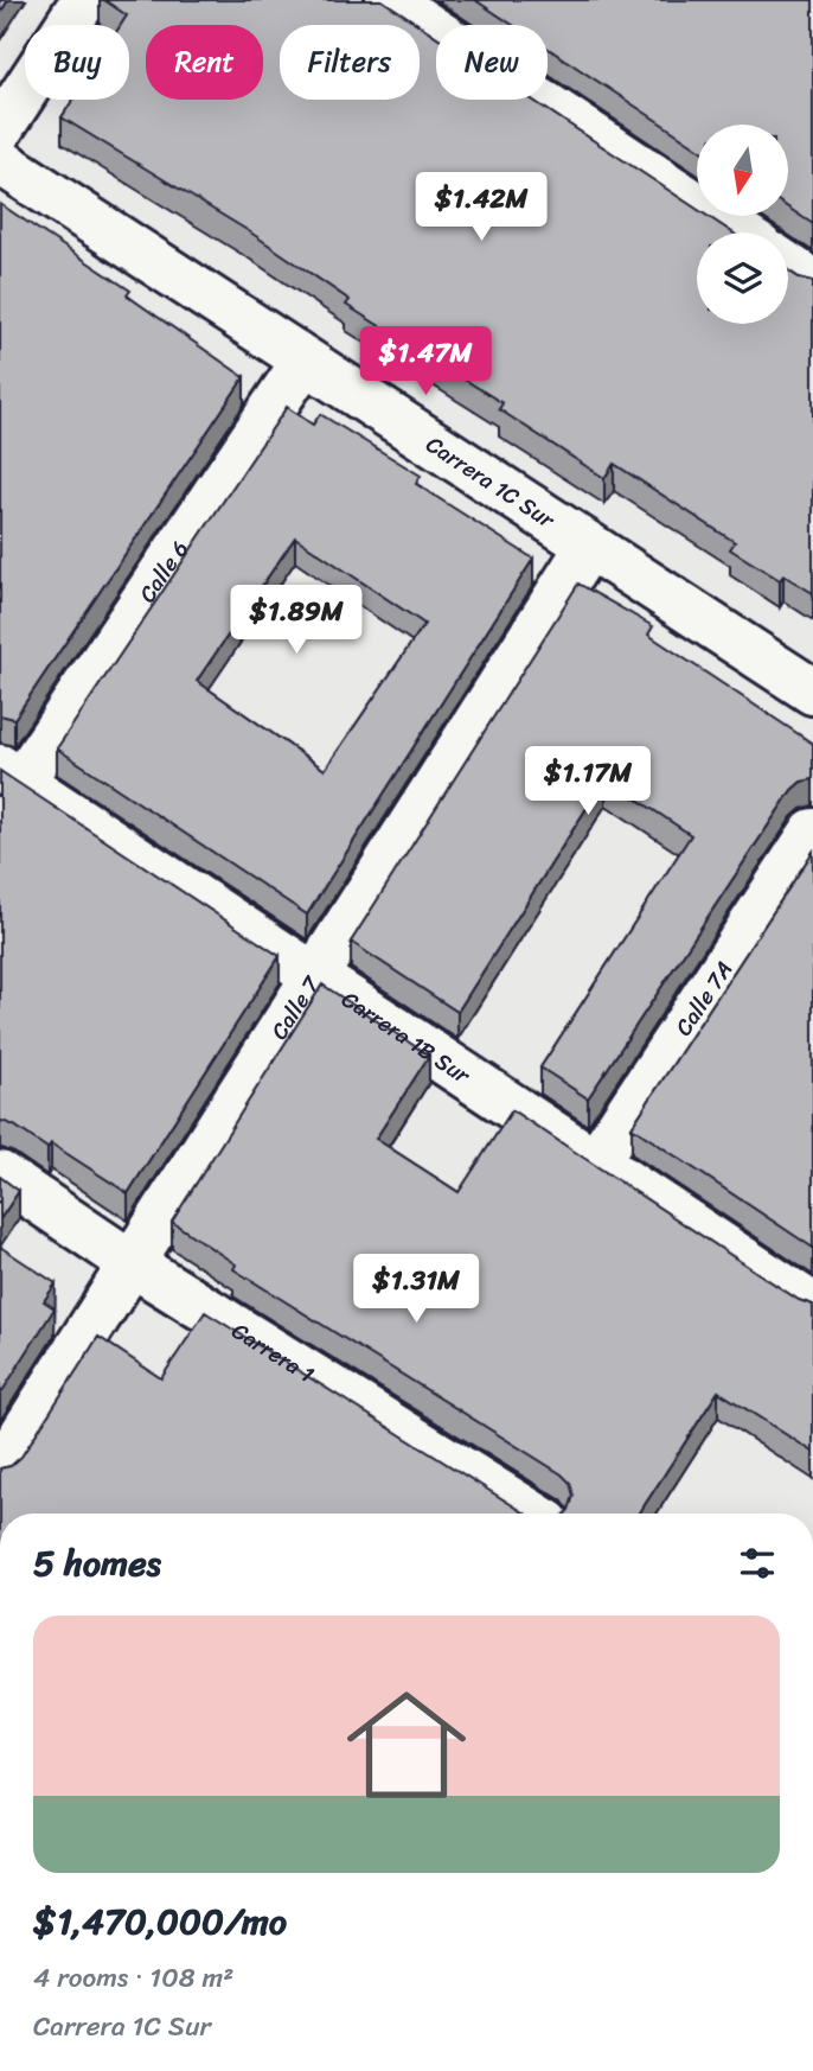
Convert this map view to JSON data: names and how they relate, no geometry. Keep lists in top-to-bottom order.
{
  "streets": {
    "street": [
      "Carrera 1C Sur",
      "Calle 6",
      "Calle 7A",
      "Calle 7",
      "Carrera 1B Sur",
      "Carrera 1"
    ]
  },
  "crossings": [
    ["Carrera 1C Sur", "Calle 6"],
    ["Carrera 1C Sur", "Calle 7"],
    ["Calle 6", "Carrera 1B Sur"],
    ["Calle 7A", "Carrera 1B Sur"],
    ["Calle 7", "Carrera 1B Sur"],
    ["Calle 7", "Carrera 1"]
  ],
  "north": "bottom",
  "page": {
    "chip": [
      "Buy",
      "Rent",
      "Filters",
      "New"
    ],
    "price": [
      "$1.42M",
      "$1.47M",
      "$1.89M",
      "$1.17M",
      "$1.31M"
    ],
    "heading": "5 homes",
    "list": [
      {
        "name": "$1,470,000/mo",
        "note": "4 rooms · 108 m² · Carrera 1C Sur"
      }
    ]
  }
}
